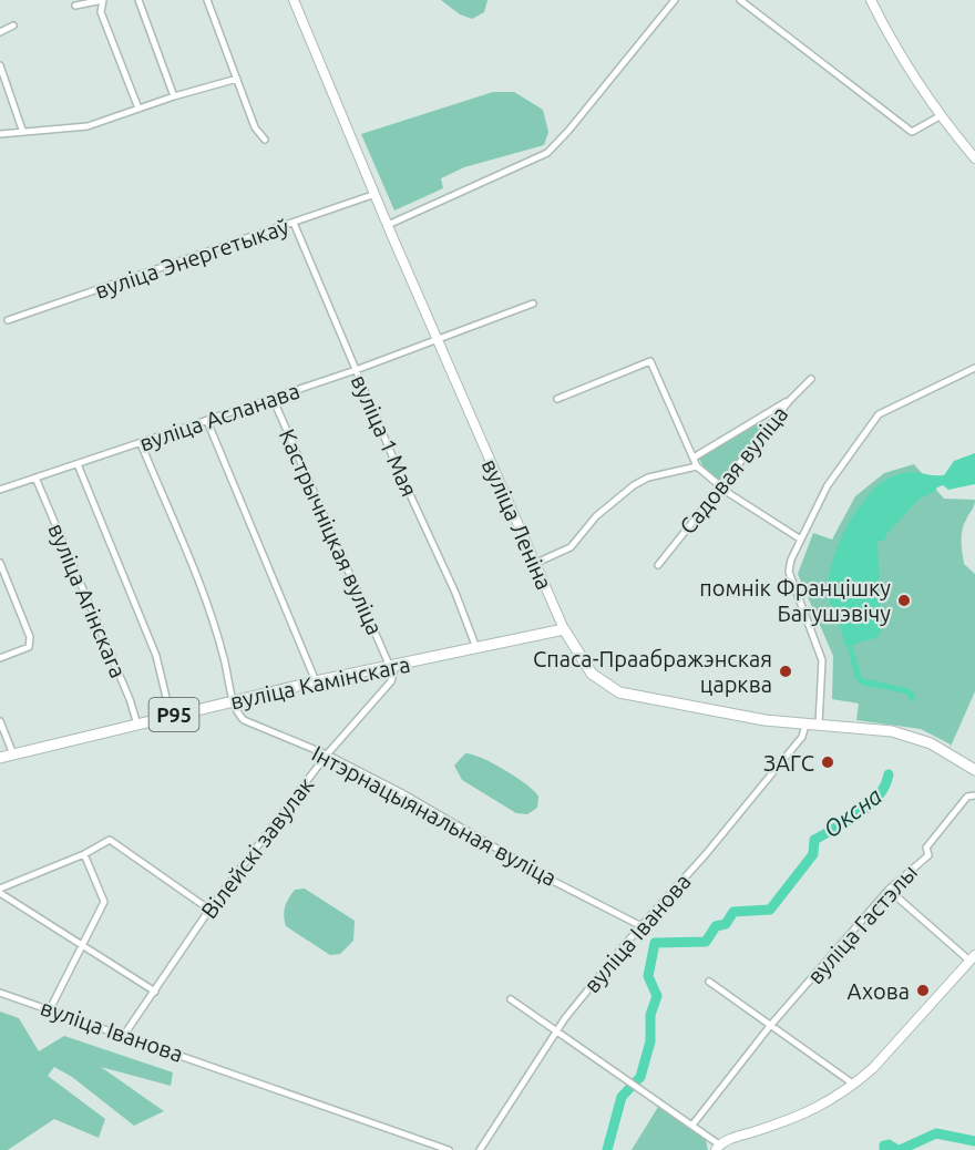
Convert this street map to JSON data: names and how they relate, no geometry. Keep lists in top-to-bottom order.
{
  "streets": {
    "main road": ["вуліца Леніна", "вуліца Камінскага", "Р95"],
    "street": [
      "вуліца Энергетыкаў",
      "вуліца Асланава",
      "вуліца 1 Мая",
      "Садовая вуліца",
      "Кастрычніцкая вуліца",
      "вуліца Агінскага",
      "Інтэрнацыянальная вуліца",
      "Вілейскі завулак",
      "вуліца Гастэлы",
      "вуліца Іванова"
    ]
  },
  "crossings": [
    ["вуліца Энергетыкаў", "вуліца 1 Мая"],
    ["вуліца Энергетыкаў", "вуліца Леніна"],
    ["вуліца Асланава", "вуліца 1 Мая"],
    ["вуліца Асланава", "вуліца Леніна"],
    ["вуліца Асланава", "Кастрычніцкая вуліца"],
    ["вуліца Асланава", "вуліца Агінскага"],
    ["вуліца 1 Мая", "вуліца Камінскага"],
    ["Садовая вуліца", "вуліца Леніна"],
    ["вуліца Леніна", "вуліца Камінскага"],
    ["вуліца Леніна", "вуліца Іванова"],
    ["Кастрычніцкая вуліца", "вуліца Камінскага"],
    ["Кастрычніцкая вуліца", "Вілейскі завулак"],
    ["вуліца Агінскага", "вуліца Камінскага"],
    ["вуліца Камінскага", "Інтэрнацыянальная вуліца"],
    ["вуліца Камінскага", "Вілейскі завулак"],
    ["Інтэрнацыянальная вуліца", "Вілейскі завулак"],
    ["Інтэрнацыянальная вуліца", "вуліца Іванова"],
    ["Вілейскі завулак", "вуліца Іванова"]
  ],
  "water": ["Оксна"],
  "places": [
    "помнік Францішку Багушэвічу",
    "Спаса-Праабражэнская царква",
    "ЗАГС",
    "Ахова"
  ]
}
